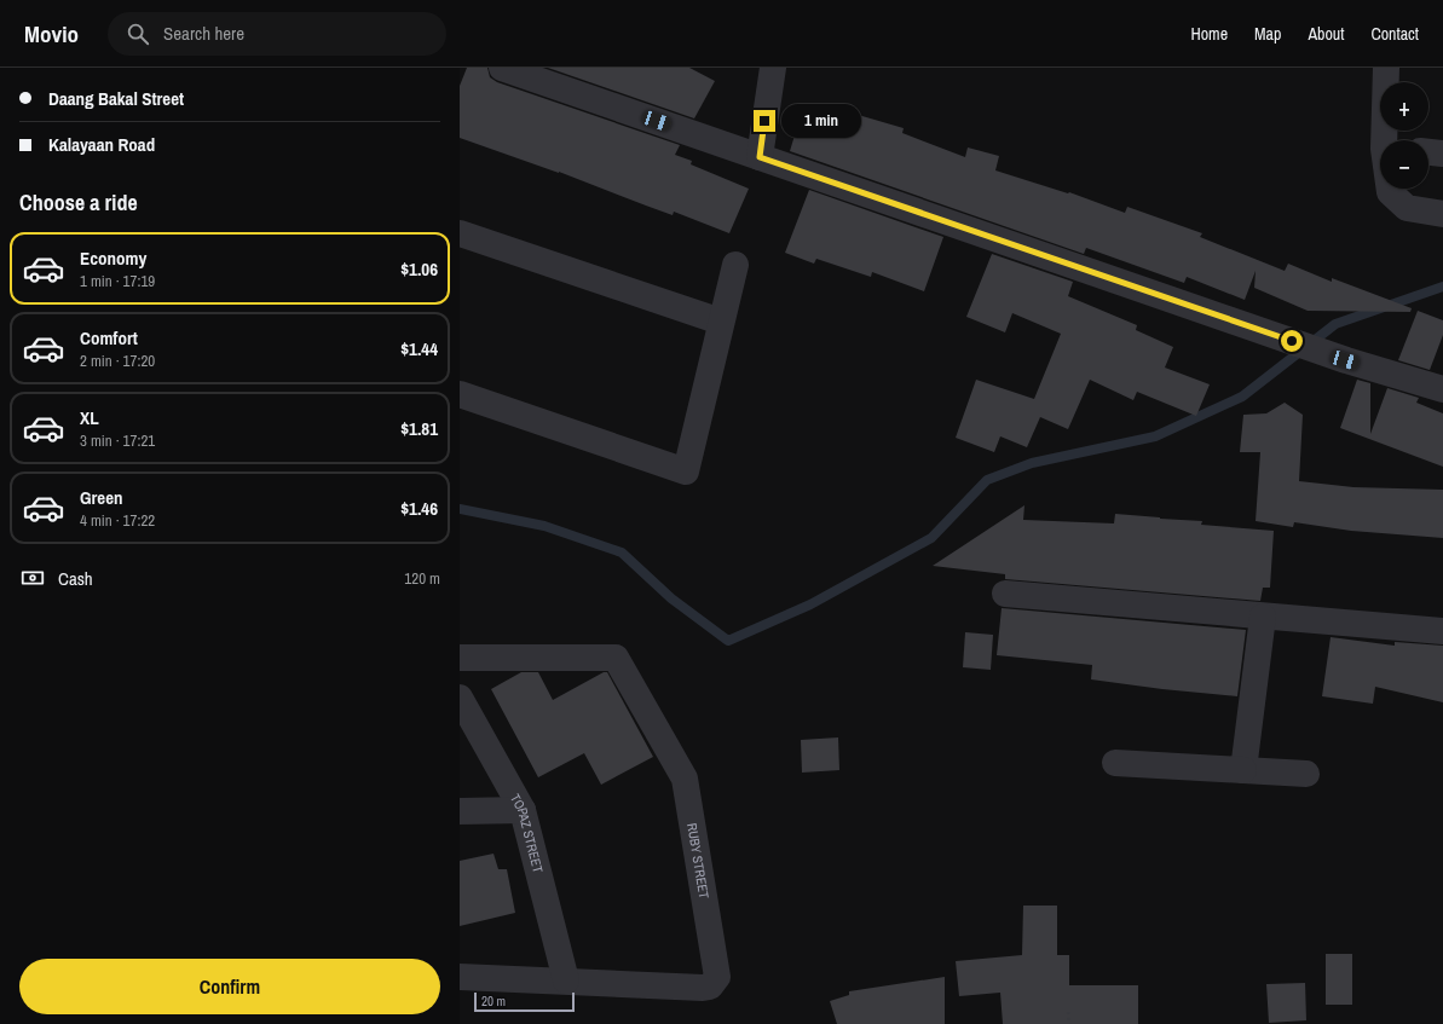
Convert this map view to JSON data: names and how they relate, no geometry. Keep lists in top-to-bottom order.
{
  "streets": {
    "street": ["TOPAZ STREET", "RUBY STREET"]
  },
  "crossings": [
    ["TOPAZ STREET", "RUBY STREET"]
  ],
  "scale_bar": "20 m",
  "page": {
    "header": "Movio",
    "search": "Search here",
    "nav": [
      "Home",
      "Map",
      "About",
      "Contact"
    ],
    "banner": ["Daang Bakal Street", "Kalayaan Road"],
    "map_buttons": ["+", "−"],
    "bubble": "1 min",
    "heading": "Choose a ride",
    "list": [
      {
        "name": "Economy",
        "note": "1 min · 17:19",
        "value": "$1.06"
      },
      {
        "name": "Comfort",
        "note": "2 min · 17:20",
        "value": "$1.44"
      },
      {
        "name": "XL",
        "note": "3 min · 17:21",
        "value": "$1.81"
      },
      {
        "name": "Green",
        "note": "4 min · 17:22",
        "value": "$1.46"
      }
    ],
    "pay": ["Cash", "120 m"],
    "buttons": "Confirm",
    "scale": "20 m"
  }
}
